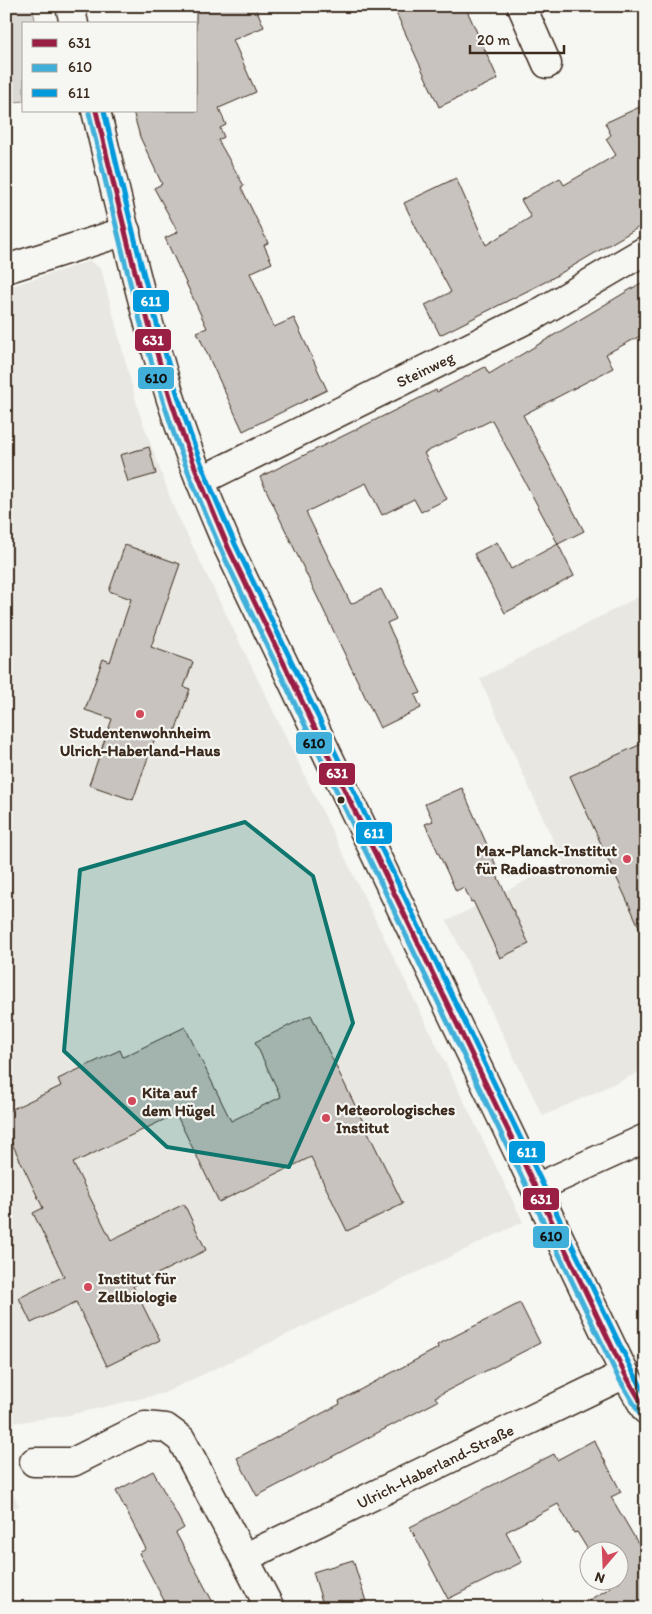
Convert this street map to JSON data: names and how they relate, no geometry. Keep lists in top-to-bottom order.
{
  "streets": {
    "street": ["Steinweg", "Ulrich-Haberland-Straße"]
  },
  "places": [
    "Studentenwohnheim Ulrich-Haberland-Haus",
    "Max-Planck-Institut für Radioastronomie",
    "Kita auf dem Hügel",
    "Meteorologisches Institut",
    "Institut für Zellbiologie"
  ],
  "lines": ["transit line 631", "transit line 611", "transit line 610"],
  "legend": ["631", "610", "611"],
  "scale_bar": "20 m",
  "north": "bottom"
}
